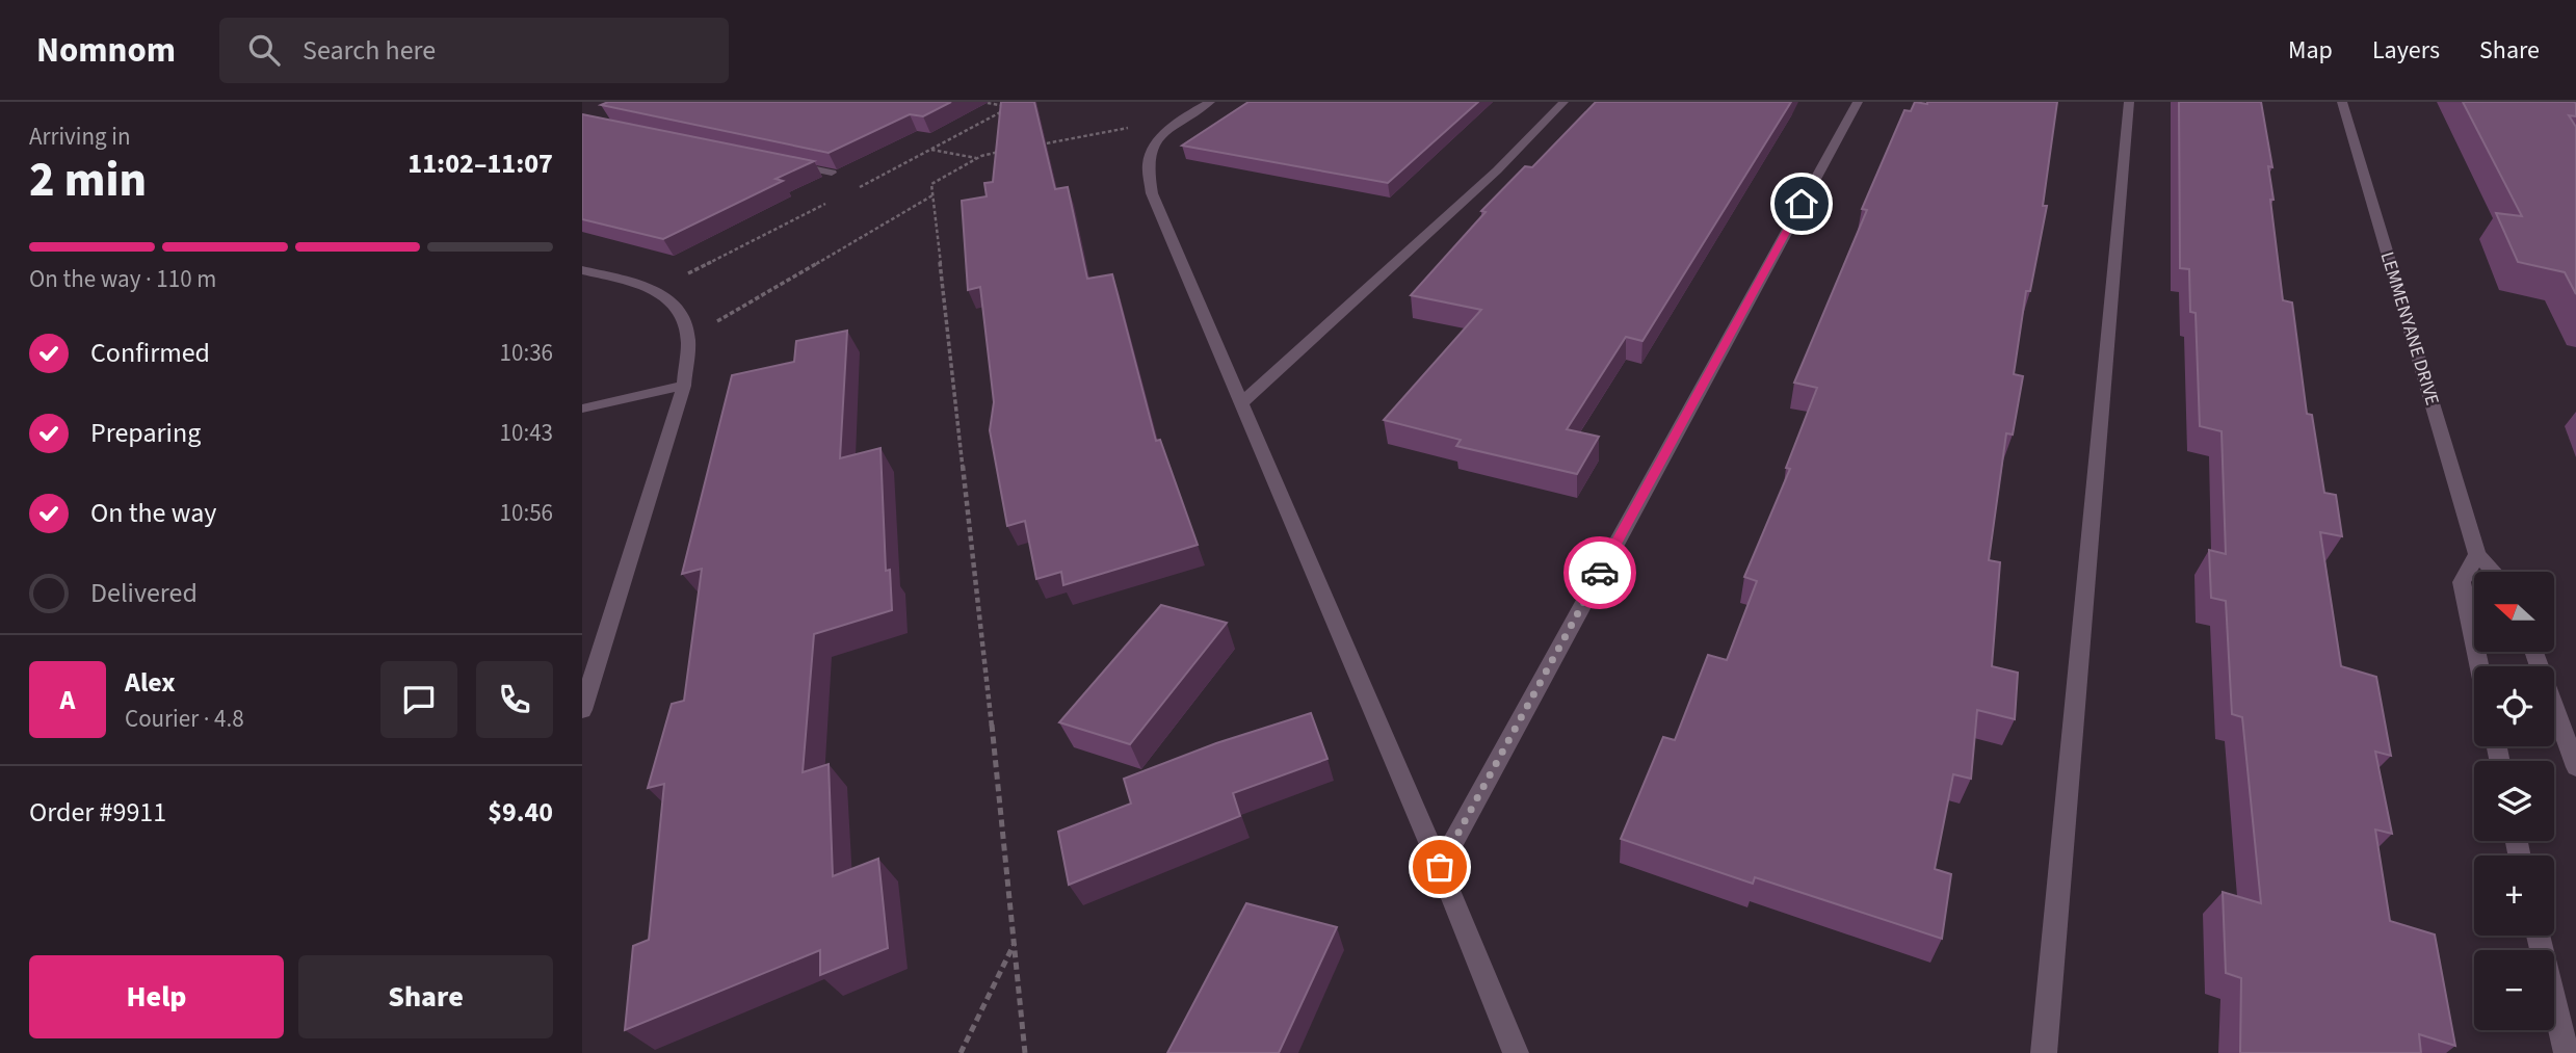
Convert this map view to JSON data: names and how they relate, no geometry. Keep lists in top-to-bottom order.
{
  "streets": {
    "street": ["LEMMENYANE DRIVE"]
  },
  "north": "left",
  "page": {
    "header": "Nomnom",
    "search": "Search here",
    "nav": ["Map", "Layers", "Share"],
    "heading": ["2 min", "Arriving in", "11:02–11:07"],
    "panel": [
      "Alex",
      "Courier · 4.8",
      "Order #9911",
      "$9.40"
    ],
    "bar": "On the way · 110 m",
    "list": [
      ["Confirmed", "10:36"],
      ["Preparing", "10:43"],
      ["On the way", "10:56"],
      "Delivered"
    ],
    "map_buttons": ["+", "−"],
    "round": "A",
    "buttons": ["Help", "Share"]
  }
}
